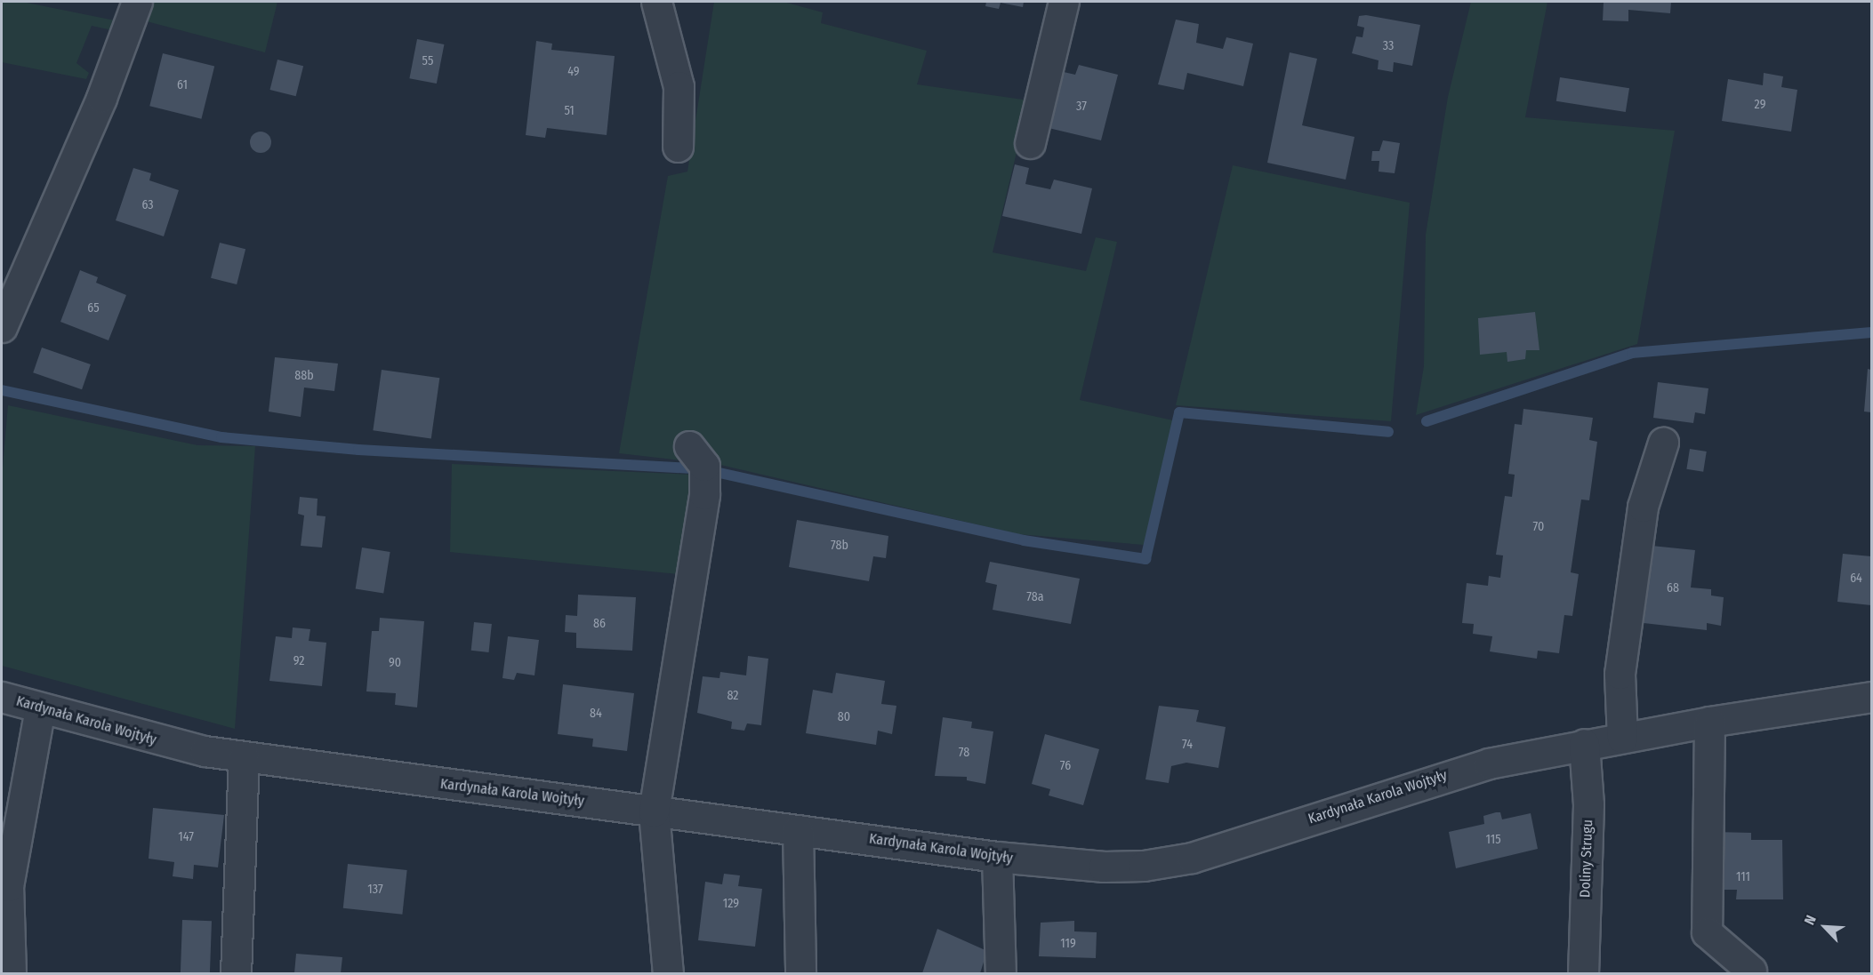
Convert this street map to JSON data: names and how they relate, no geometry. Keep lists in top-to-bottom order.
{
  "streets": {
    "street": ["Kardynała Karola Wojtyły", "Doliny Strugu"]
  },
  "crossings": [
    ["Kardynała Karola Wojtyły", "Doliny Strugu"]
  ],
  "house_numbers": [
    "33",
    "55",
    "49",
    "61",
    "29",
    "37",
    "51",
    "63",
    "65",
    "88b",
    "70",
    "78b",
    "64",
    "68",
    "78a",
    "86",
    "92",
    "90",
    "82",
    "84",
    "80",
    "74",
    "78",
    "76",
    "147",
    "115",
    "111",
    "137",
    "129",
    "119"
  ],
  "north": "top left"
}
